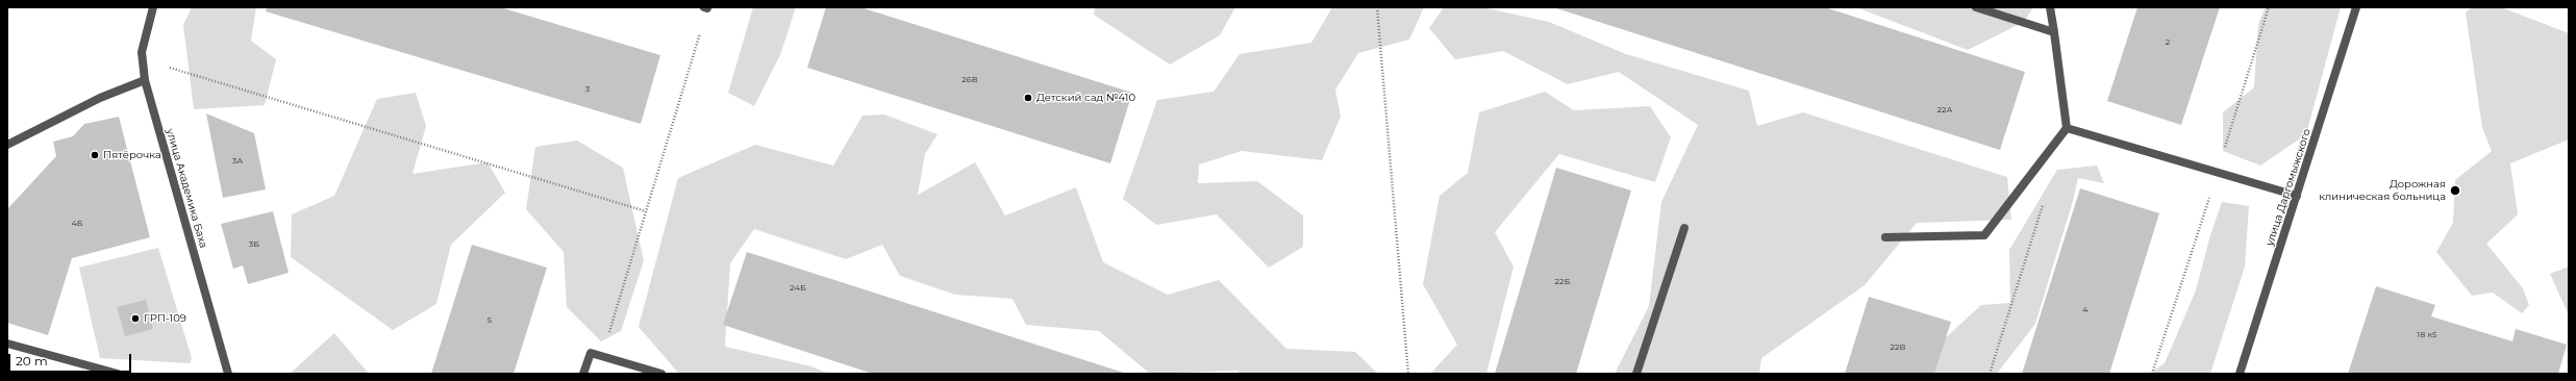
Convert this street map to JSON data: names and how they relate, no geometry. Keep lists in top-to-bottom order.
{
  "streets": {
    "street": ["улица Даргомыжского", "улица Академика Баха"]
  },
  "places": [
    "Детский сад №410",
    "Пятёрочка",
    "Дорожная клиническая больница",
    "ГРП-109"
  ],
  "house_numbers": [
    "2",
    "26В",
    "3",
    "22А",
    "3А",
    "4Б",
    "3Б",
    "22Б",
    "24Б",
    "4",
    "5",
    "18 к5",
    "22В"
  ],
  "scale_bar": "20 m"
}
